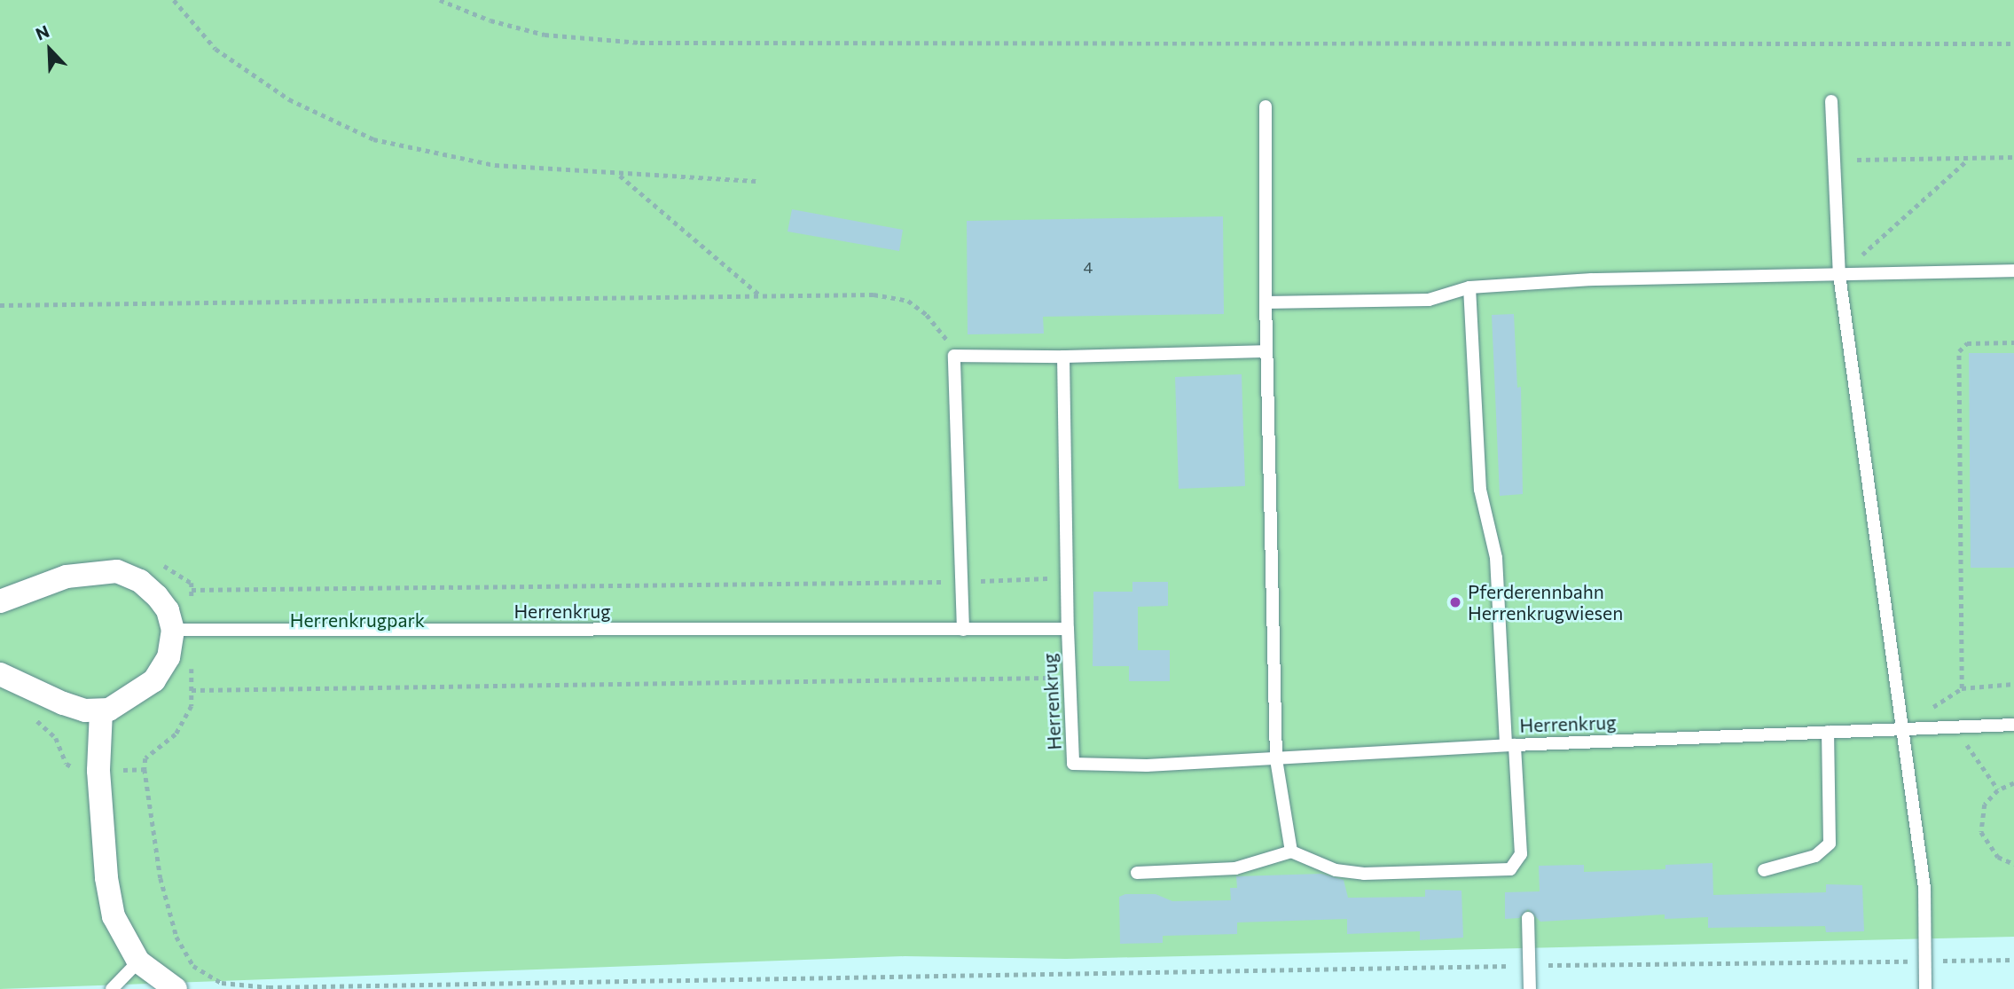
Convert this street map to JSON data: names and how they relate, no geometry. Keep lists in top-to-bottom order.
{
  "streets": {
    "lane": ["Herrenkrug"]
  },
  "parks": ["Herrenkrugpark"],
  "places": ["Pferderennbahn Herrenkrugwiesen"],
  "house_numbers": ["4"],
  "north": "top left"
}
